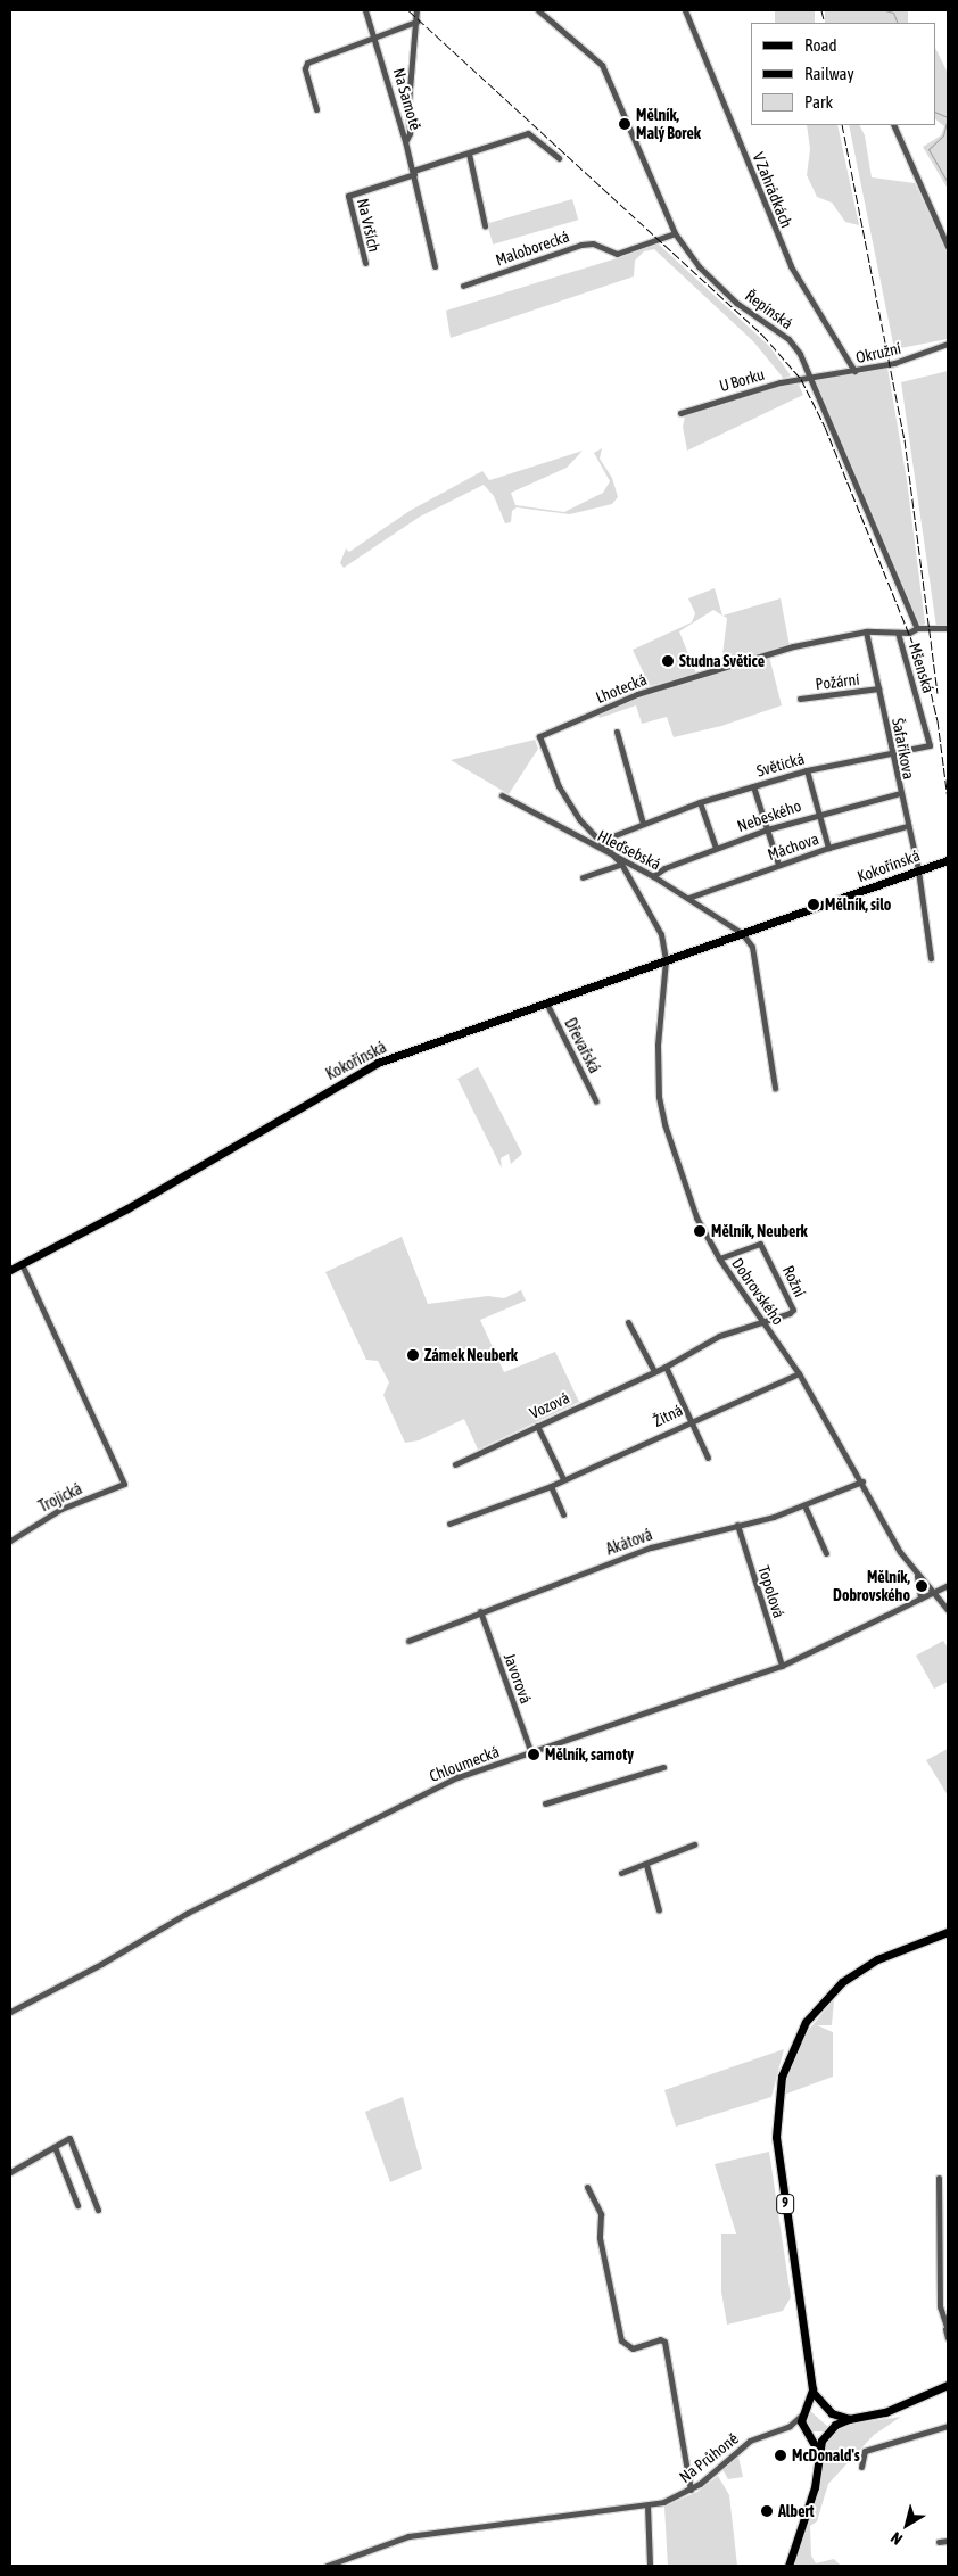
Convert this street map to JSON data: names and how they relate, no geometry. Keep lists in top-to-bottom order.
{
  "streets": {
    "main road": ["Kokořínská", "9"],
    "street": [
      "Na Samotě",
      "V Zahrádkách",
      "Na Vrších",
      "Maloborecká",
      "Řepínská",
      "Okružní",
      "U Borku",
      "Mšenská",
      "Požární",
      "Lhotecká",
      "Šafaříkova",
      "Světická",
      "Nebeského",
      "Máchova",
      "Hleďsebská",
      "Dřevařská",
      "Rožní",
      "Dobrovského",
      "Vozová",
      "Žitná",
      "Trojická",
      "Akátová",
      "Topolová",
      "Javorová",
      "Chloumecká",
      "Na Průhoně"
    ]
  },
  "crossings": [
    ["Na Samotě", "Na Vrších"],
    ["V Zahrádkách", "Okružní"],
    ["Maloborecká", "Řepínská"],
    ["Řepínská", "Okružní"],
    ["Řepínská", "U Borku"],
    ["Řepínská", "Lhotecká"],
    ["Okružní", "U Borku"],
    ["Mšenská", "Lhotecká"],
    ["Mšenská", "Světická"],
    ["Požární", "Šafaříkova"],
    ["Lhotecká", "Šafaříkova"],
    ["Lhotecká", "Světická"],
    ["Lhotecká", "Hleďsebská"],
    ["Lhotecká", "Dobrovského"],
    ["Šafaříkova", "Světická"],
    ["Šafaříkova", "Nebeského"],
    ["Šafaříkova", "Máchova"],
    ["Šafaříkova", "Kokořínská"],
    ["Světická", "Hleďsebská"],
    ["Světická", "Dobrovského"],
    ["Nebeského", "Hleďsebská"],
    ["Máchova", "Hleďsebská"],
    ["Hleďsebská", "Kokořínská"],
    ["Hleďsebská", "Dobrovského"],
    ["Kokořínská", "Dřevařská"],
    ["Kokořínská", "Dobrovského"],
    ["Kokořínská", "Trojická"],
    ["Rožní", "Dobrovského"],
    ["Rožní", "Vozová"],
    ["Dobrovského", "Vozová"],
    ["Dobrovského", "Žitná"],
    ["Dobrovského", "Akátová"],
    ["Dobrovského", "Chloumecká"],
    ["Akátová", "Topolová"],
    ["Akátová", "Javorová"],
    ["Topolová", "Chloumecká"],
    ["Javorová", "Chloumecká"],
    ["9", "Na Průhoně"]
  ],
  "places": [
    "Mělník, Malý Borek",
    "Studna Světice",
    "Mělník, silo",
    "Mělník, Neuberk",
    "Zámek Neuberk",
    "Mělník, Dobrovského",
    "Mělník, samoty",
    "McDonald's",
    "Albert"
  ],
  "legend": ["Road", "Railway", "Park"],
  "north": "bottom left"
}
